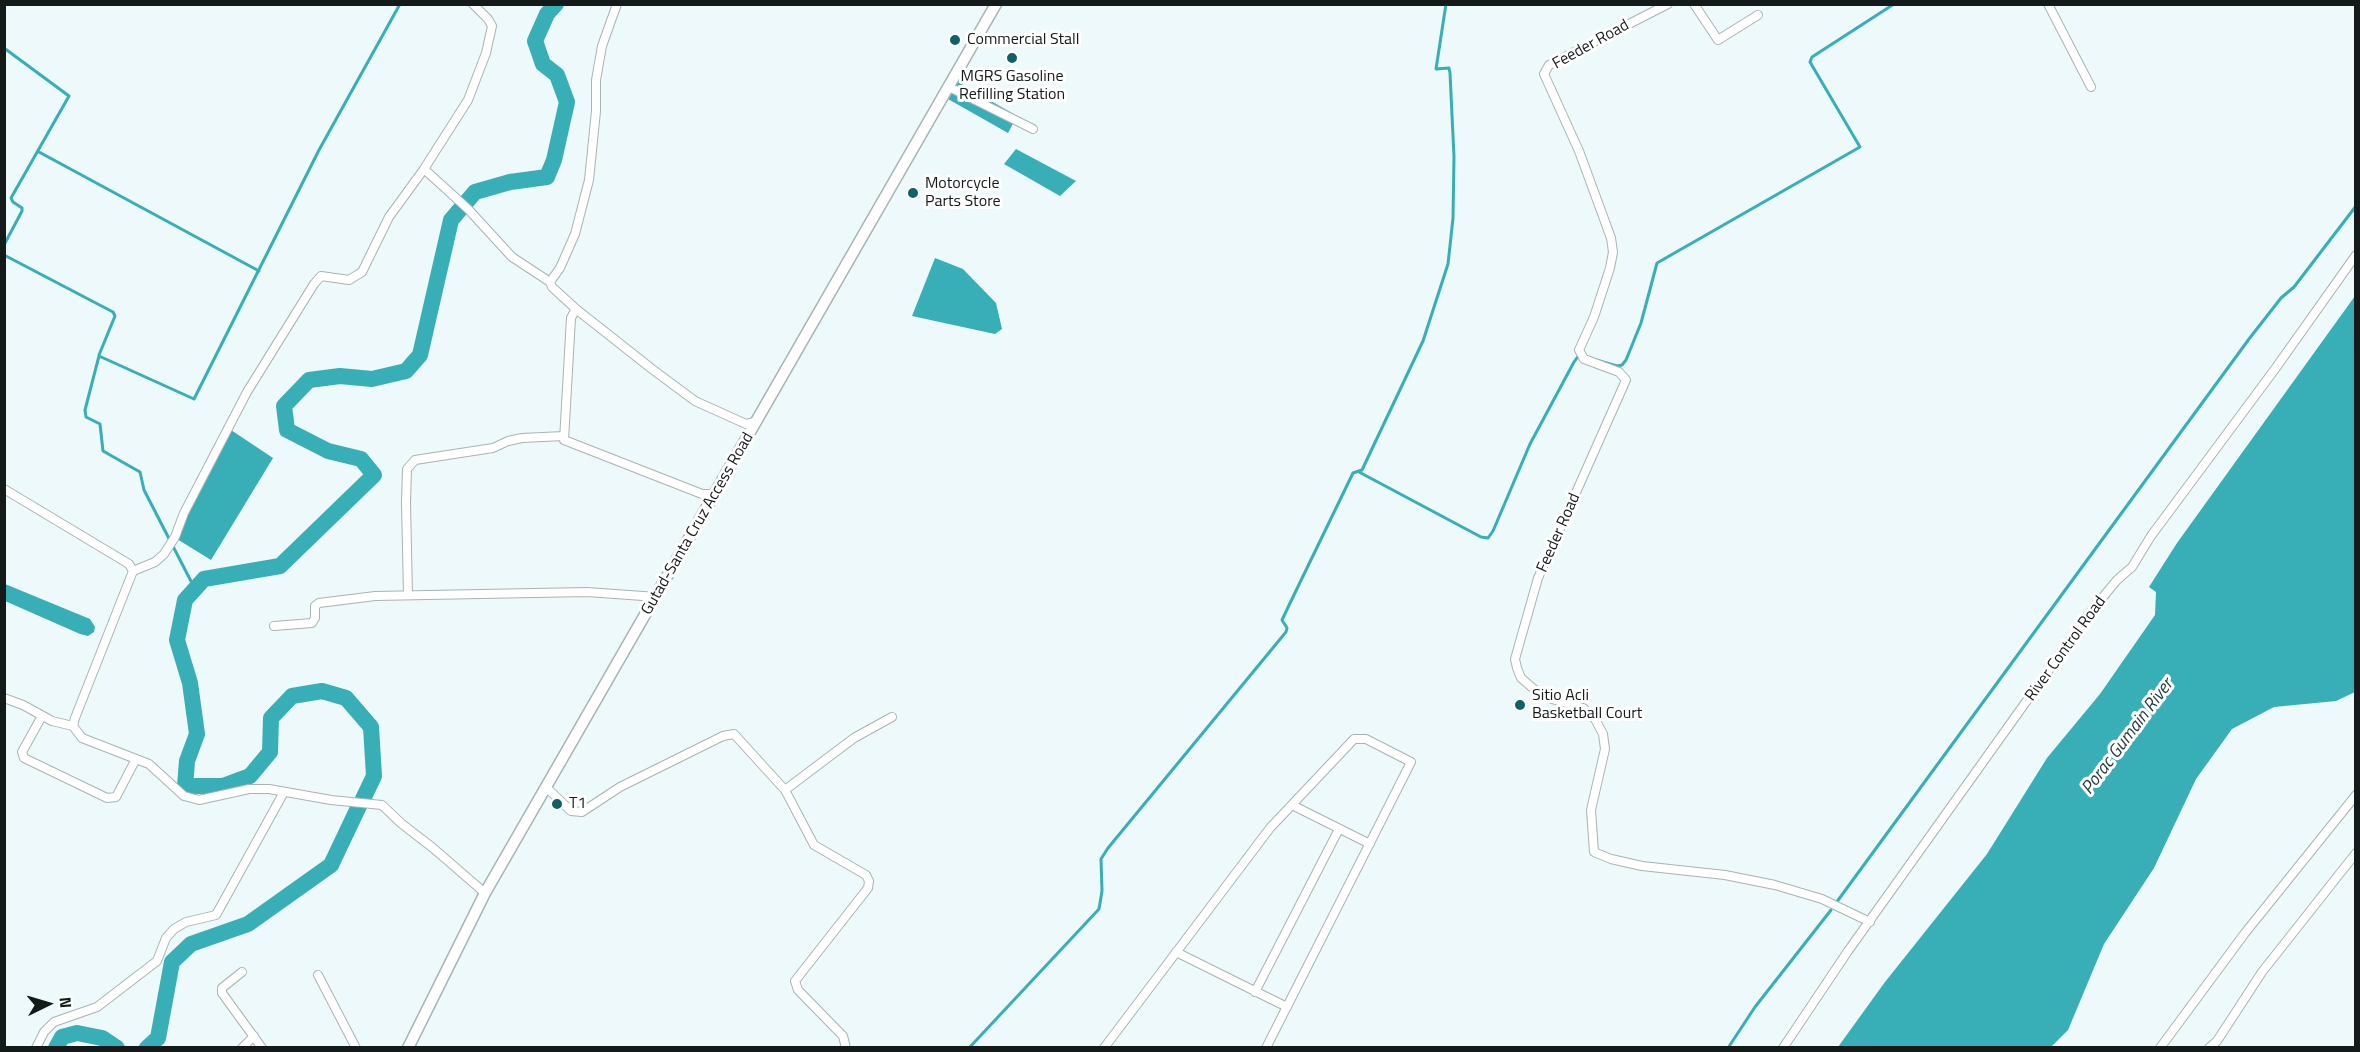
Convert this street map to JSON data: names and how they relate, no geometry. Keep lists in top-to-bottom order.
{
  "streets": {
    "main road": ["Gutad-Santa Cruz Access Road"],
    "street": ["Feeder Road", "River Control Road"]
  },
  "crossings": [
    ["Feeder Road", "River Control Road"]
  ],
  "water": ["Porac Gumain River"],
  "places": [
    "Commercial Stall",
    "MGRS Gasoline Refilling Station",
    "Motorcycle Parts Store",
    "Sitio Acli Basketball Court",
    "T1"
  ],
  "north": "right"
}
